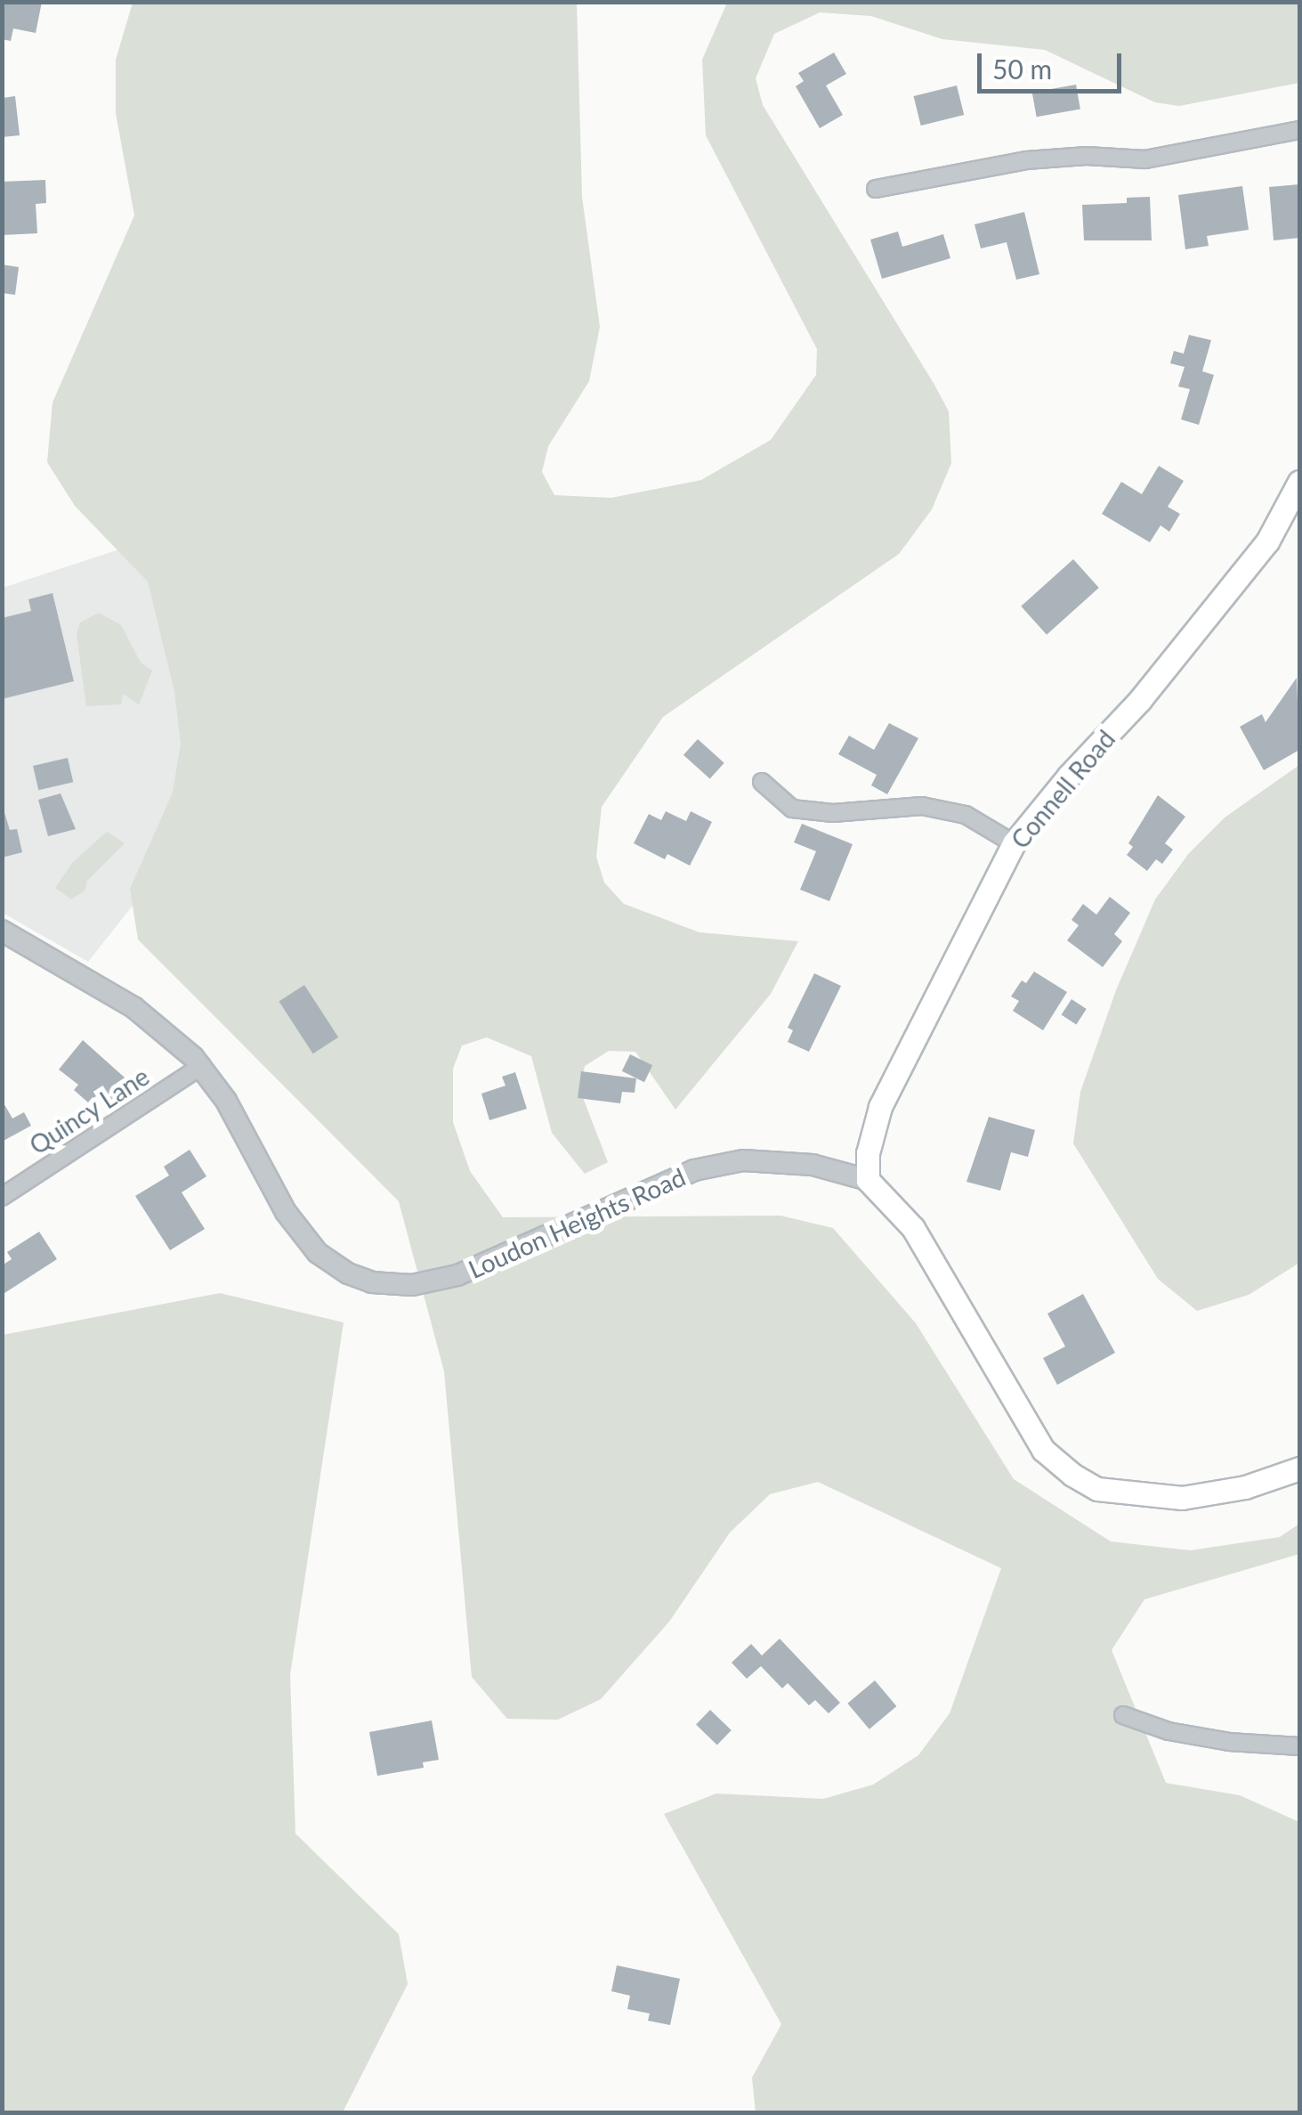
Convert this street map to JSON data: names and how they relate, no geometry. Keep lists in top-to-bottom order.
{
  "streets": {
    "main road": ["Connell Road"],
    "street": ["Quincy Lane", "Loudon Heights Road"]
  },
  "crossings": [
    ["Connell Road", "Loudon Heights Road"],
    ["Quincy Lane", "Loudon Heights Road"]
  ],
  "scale_bar": "50 m"
}
